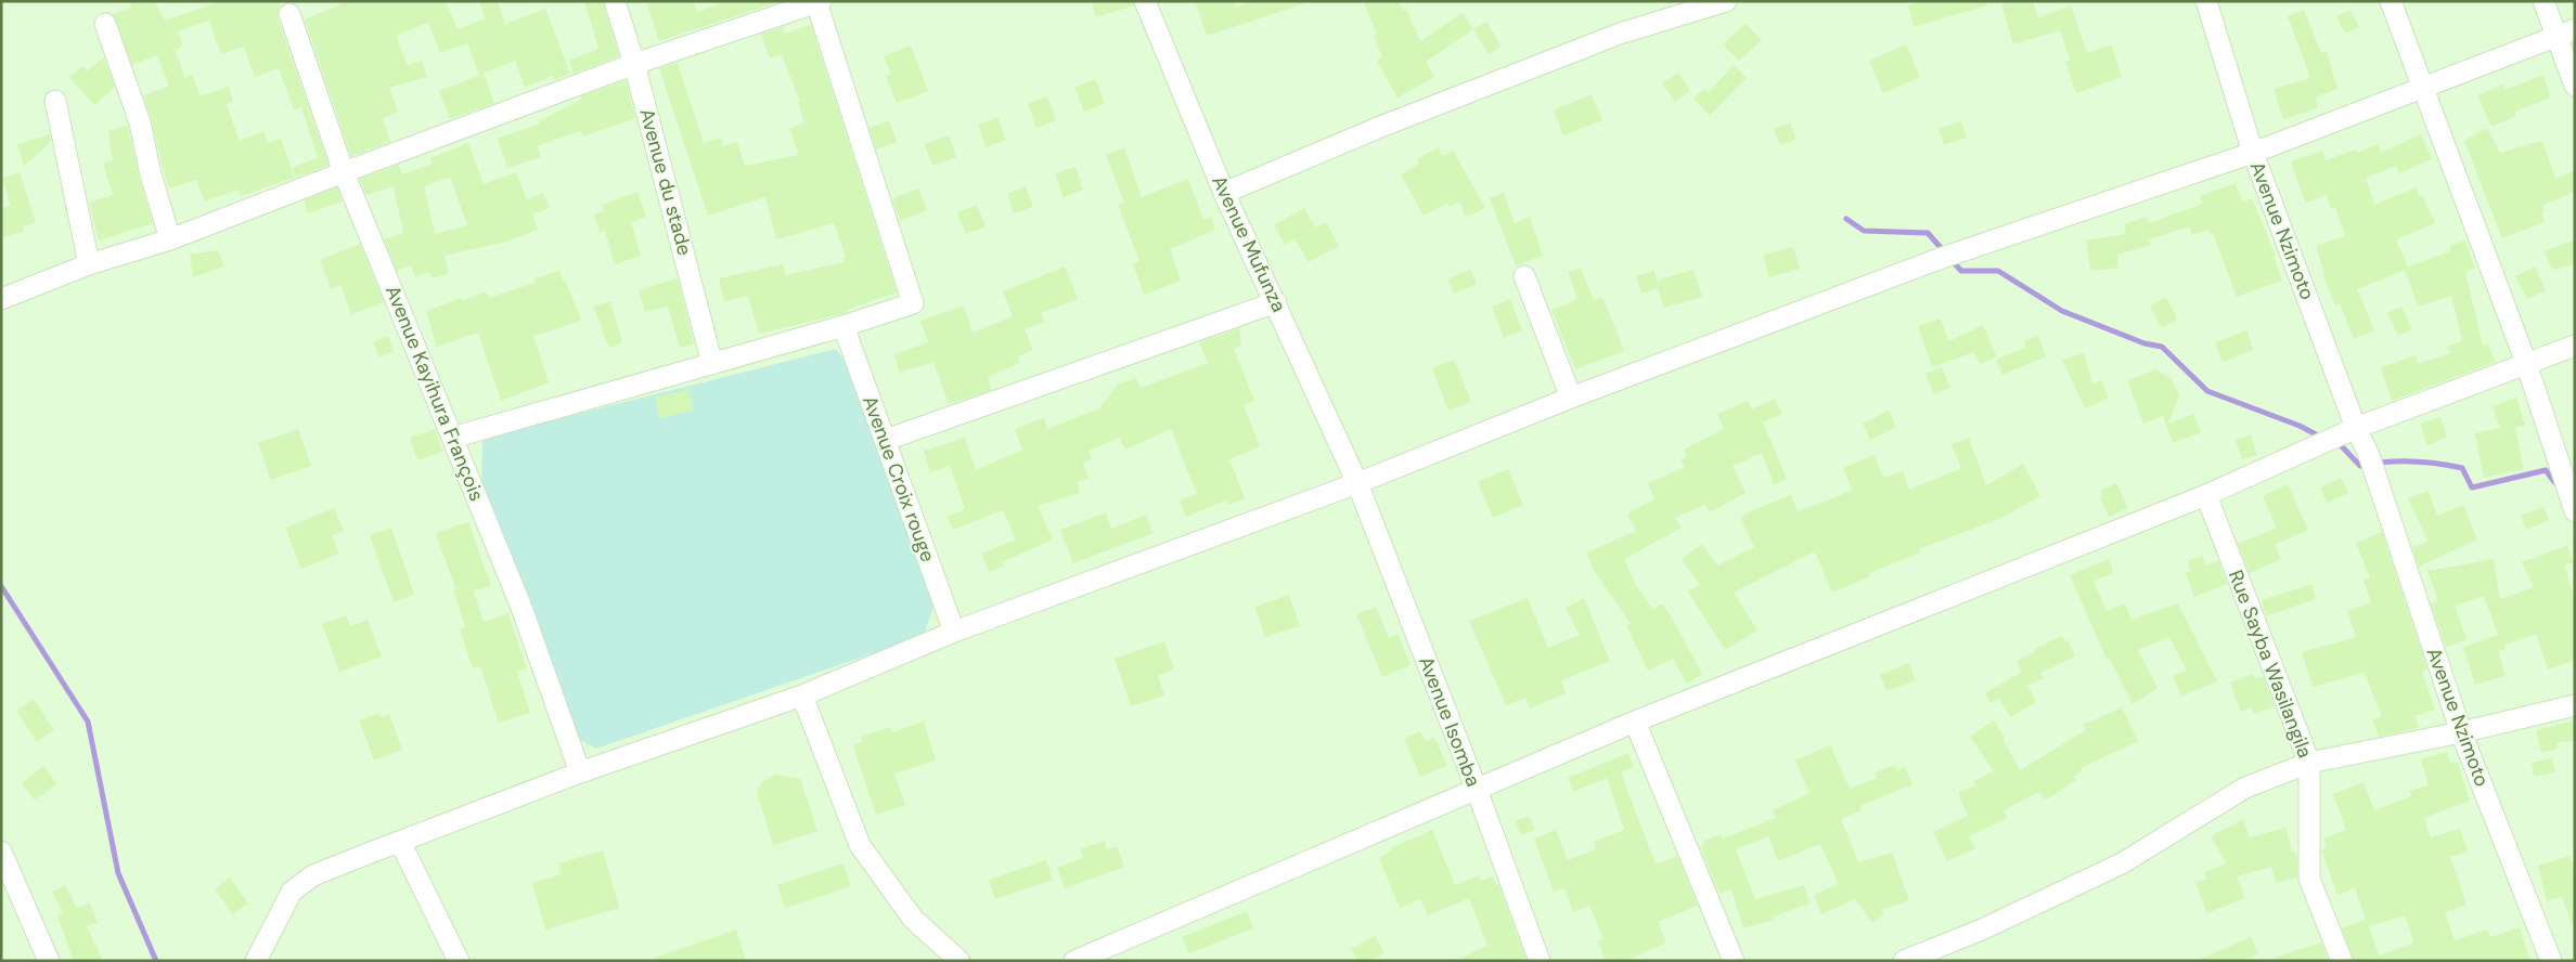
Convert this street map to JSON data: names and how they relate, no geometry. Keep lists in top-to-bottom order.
{
  "streets": {
    "street": [
      "Avenue du stade",
      "Avenue Nzimoto",
      "Avenue Mufunza",
      "Avenue Kayihura François",
      "Avenue Croix rouge",
      "Rue Sayba Wasilangila",
      "Avenue Isomba"
    ]
  },
  "crossings": [
    ["Avenue Mufunza", "Avenue Isomba"]
  ]
}
